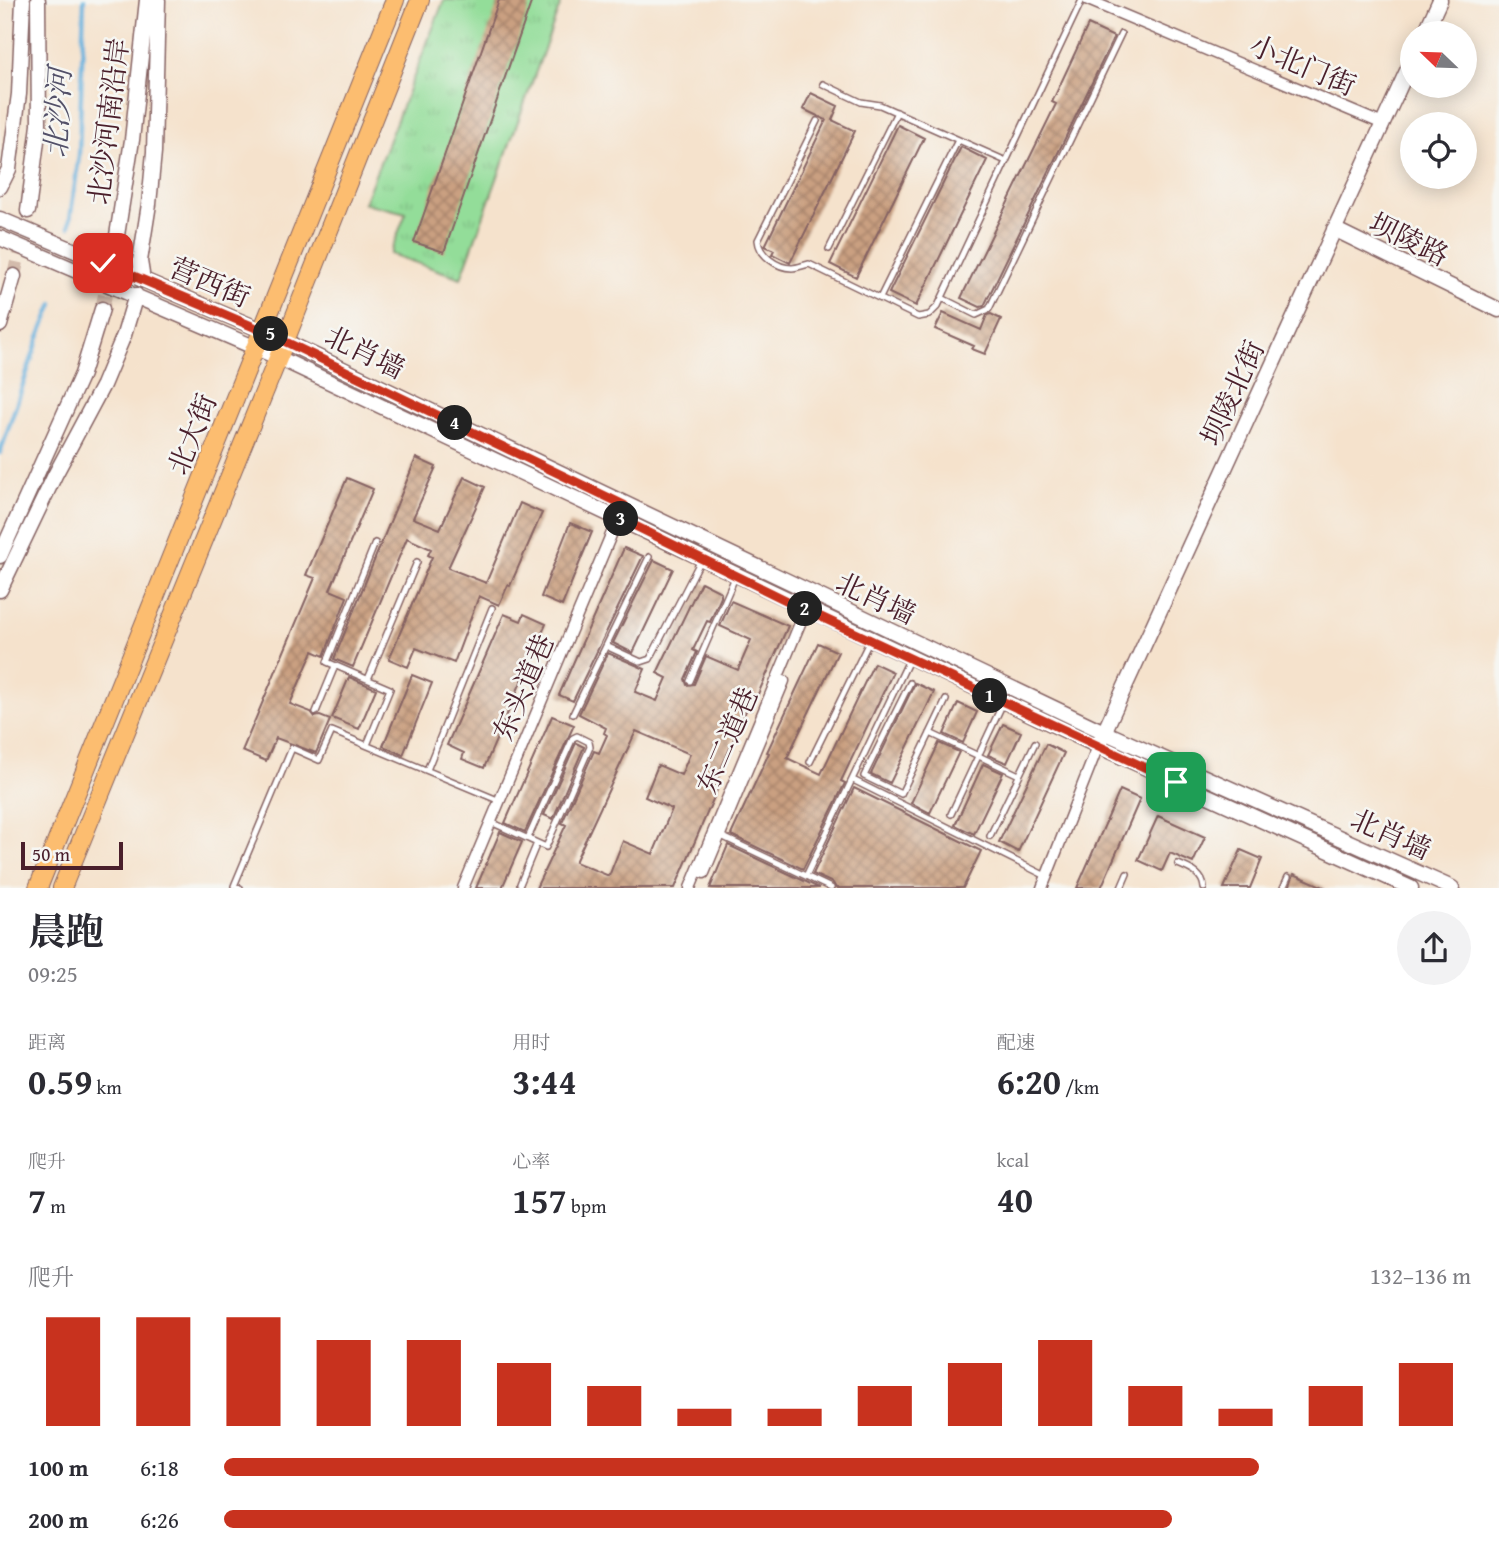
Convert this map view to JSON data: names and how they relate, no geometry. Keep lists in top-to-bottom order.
{
  "streets": {
    "main road": ["北大街"],
    "street": [
      "小北门街",
      "北沙河南沿岸",
      "坝陵路",
      "营西街",
      "北肖墙",
      "坝陵北街",
      "东头道巷",
      "东二道巷"
    ]
  },
  "crossings": [
    ["小北门街", "坝陵北街"],
    ["坝陵路", "坝陵北街"],
    ["营西街", "北肖墙"],
    ["营西街", "北大街"],
    ["北肖墙", "坝陵北街"],
    ["北肖墙", "东头道巷"]
  ],
  "water": ["北沙河"],
  "scale_bar": "50 m",
  "north": "top left",
  "page": {
    "pins": [
      "5",
      "4",
      "3",
      "2",
      "1"
    ],
    "scale": "50 m",
    "heading": ["晨跑", "09:25"],
    "stats": [
      ["距离", "0.59 km"],
      ["用时", "3:44"],
      ["配速", "6:20 /km"],
      ["爬升", "7 m"],
      ["心率", "157 bpm"],
      ["kcal", "40"]
    ],
    "chart": ["爬升", "132–136 m"],
    "list": [
      {
        "name": "100 m",
        "note": "6:18"
      },
      {
        "name": "200 m",
        "note": "6:26"
      }
    ]
  }
}
